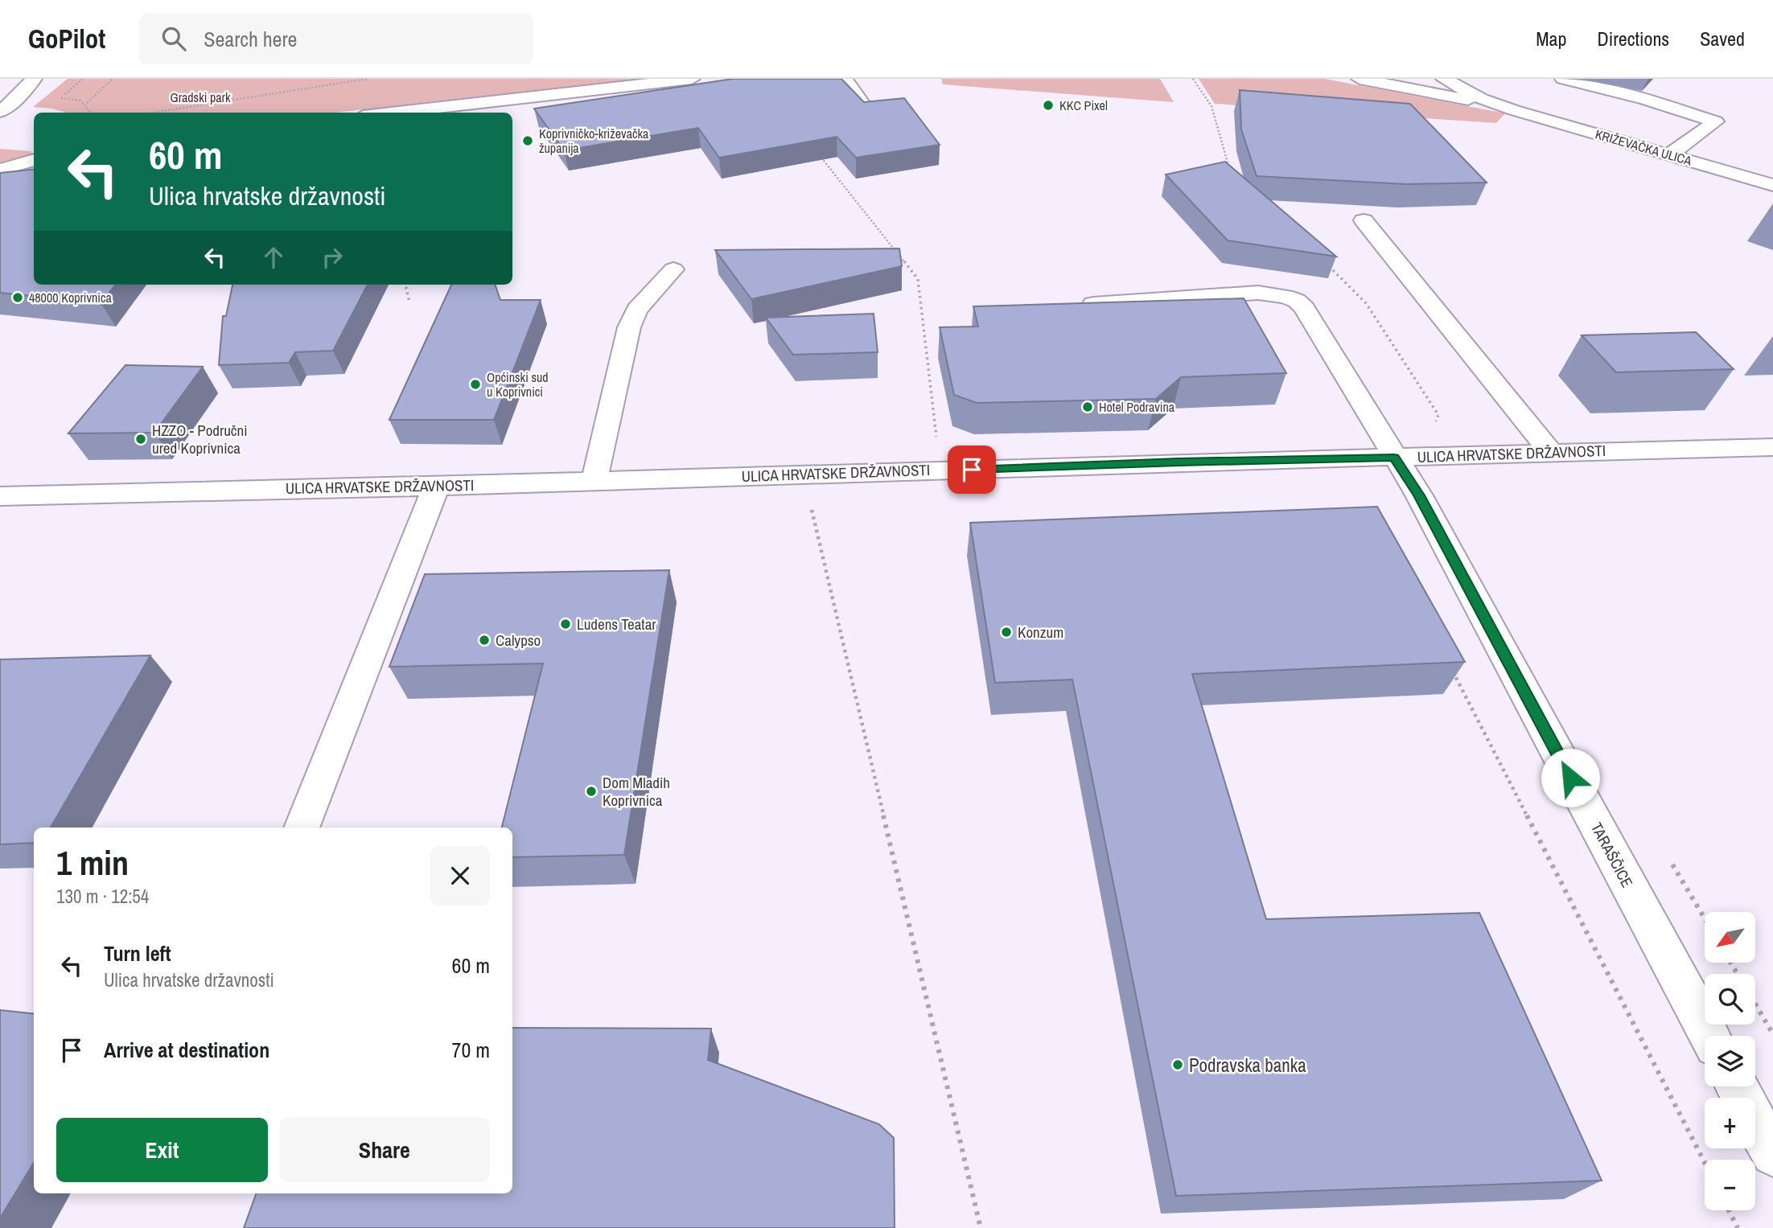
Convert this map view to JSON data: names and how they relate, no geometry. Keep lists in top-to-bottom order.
{
  "streets": {
    "street": ["KRIŽEVAČKA ULICA", "ULICA HRVATSKE DRŽAVNOSTI", "TARAŠČICE"]
  },
  "crossings": [
    ["ULICA HRVATSKE DRŽAVNOSTI", "TARAŠČICE"]
  ],
  "parks": ["Gradski park"],
  "places": [
    "KKC Pixel",
    "Koprivničko-križevačka županija",
    "48000 Koprivnica",
    "Općinski sud u Koprivnici",
    "Hotel Podravina",
    "HZZO - Područni ured Koprivnica",
    "Ludens Teatar",
    "Konzum",
    "Calypso",
    "Dom Mladih Koprivnica",
    "Podravska banka"
  ],
  "north": "bottom left",
  "page": {
    "header": "GoPilot",
    "search": "Search here",
    "nav": ["Map", "Directions", "Saved"],
    "turn": ["60 m", "Ulica hrvatske državnosti"],
    "heading": ["1 min", "130 m · 12:54"],
    "map_buttons": ["+", "−"],
    "list": [
      {
        "name": "Turn left",
        "note": "Ulica hrvatske državnosti",
        "value": "60 m"
      },
      {
        "name": "Arrive at destination",
        "value": "70 m"
      }
    ],
    "buttons": ["Exit", "Share"]
  }
}
